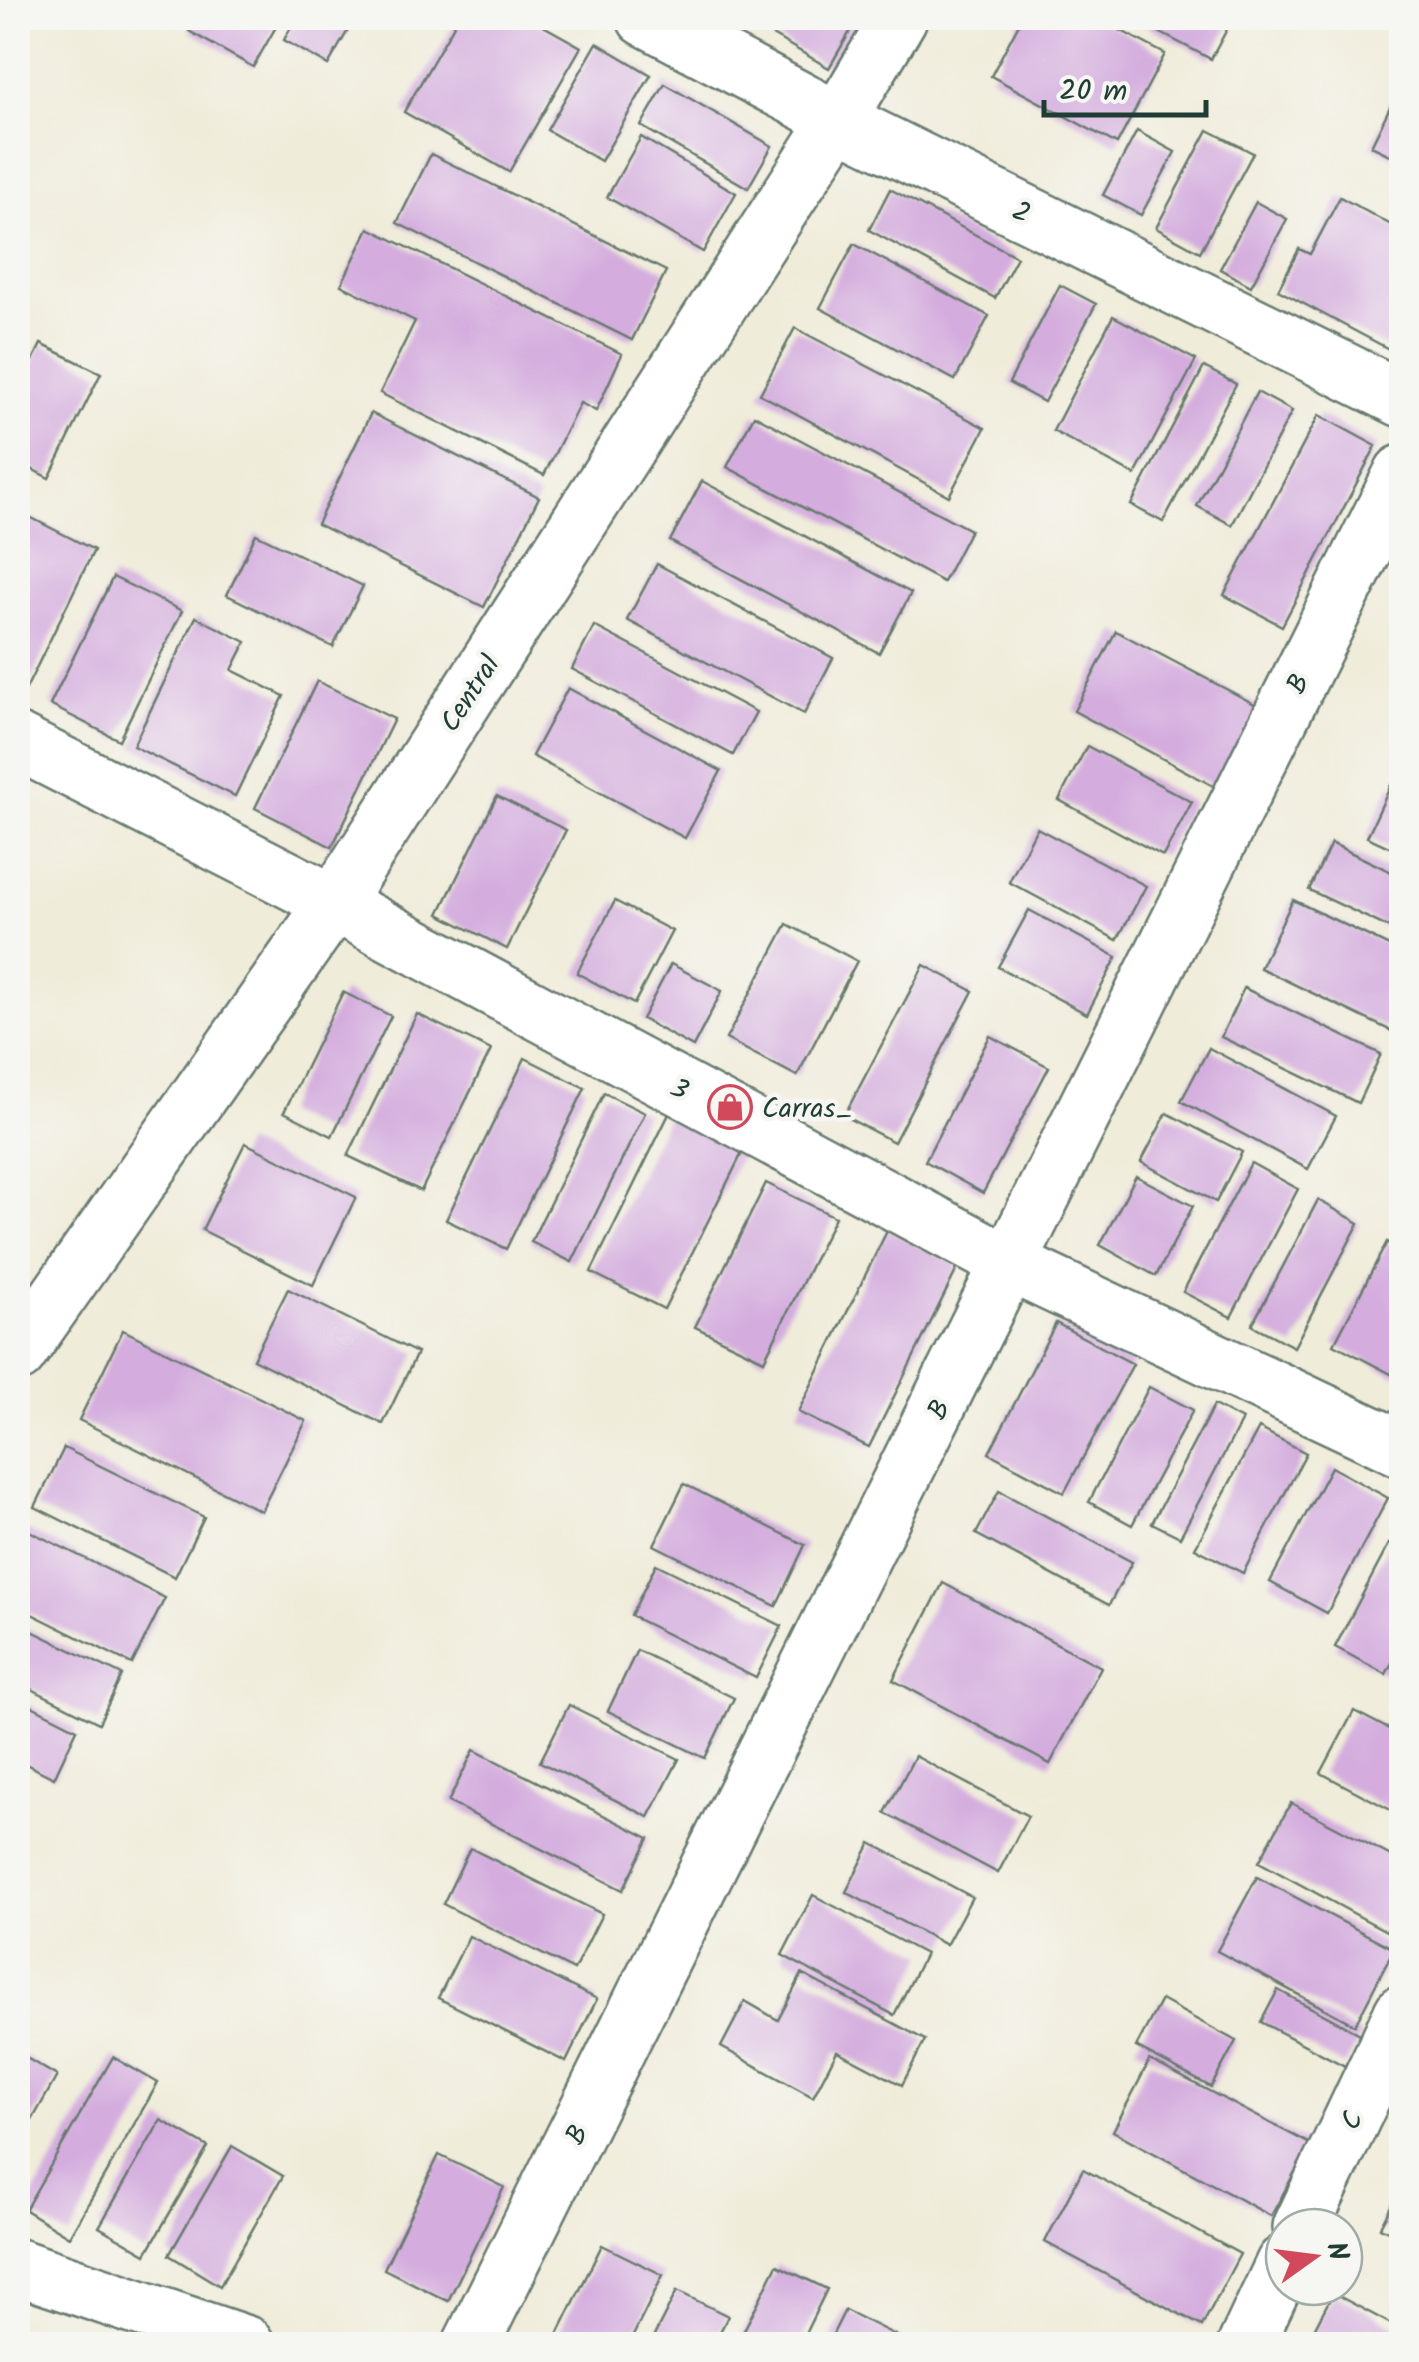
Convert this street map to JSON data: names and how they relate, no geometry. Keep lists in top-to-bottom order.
{
  "streets": {
    "street": [
      "2",
      "B",
      "Central",
      "3",
      "C"
    ]
  },
  "crossings": [
    ["2", "Central"],
    ["B", "3"],
    ["Central", "3"]
  ],
  "places": {
    "shop": ["Carras_"]
  },
  "scale_bar": "20 m",
  "north": "right"
}
